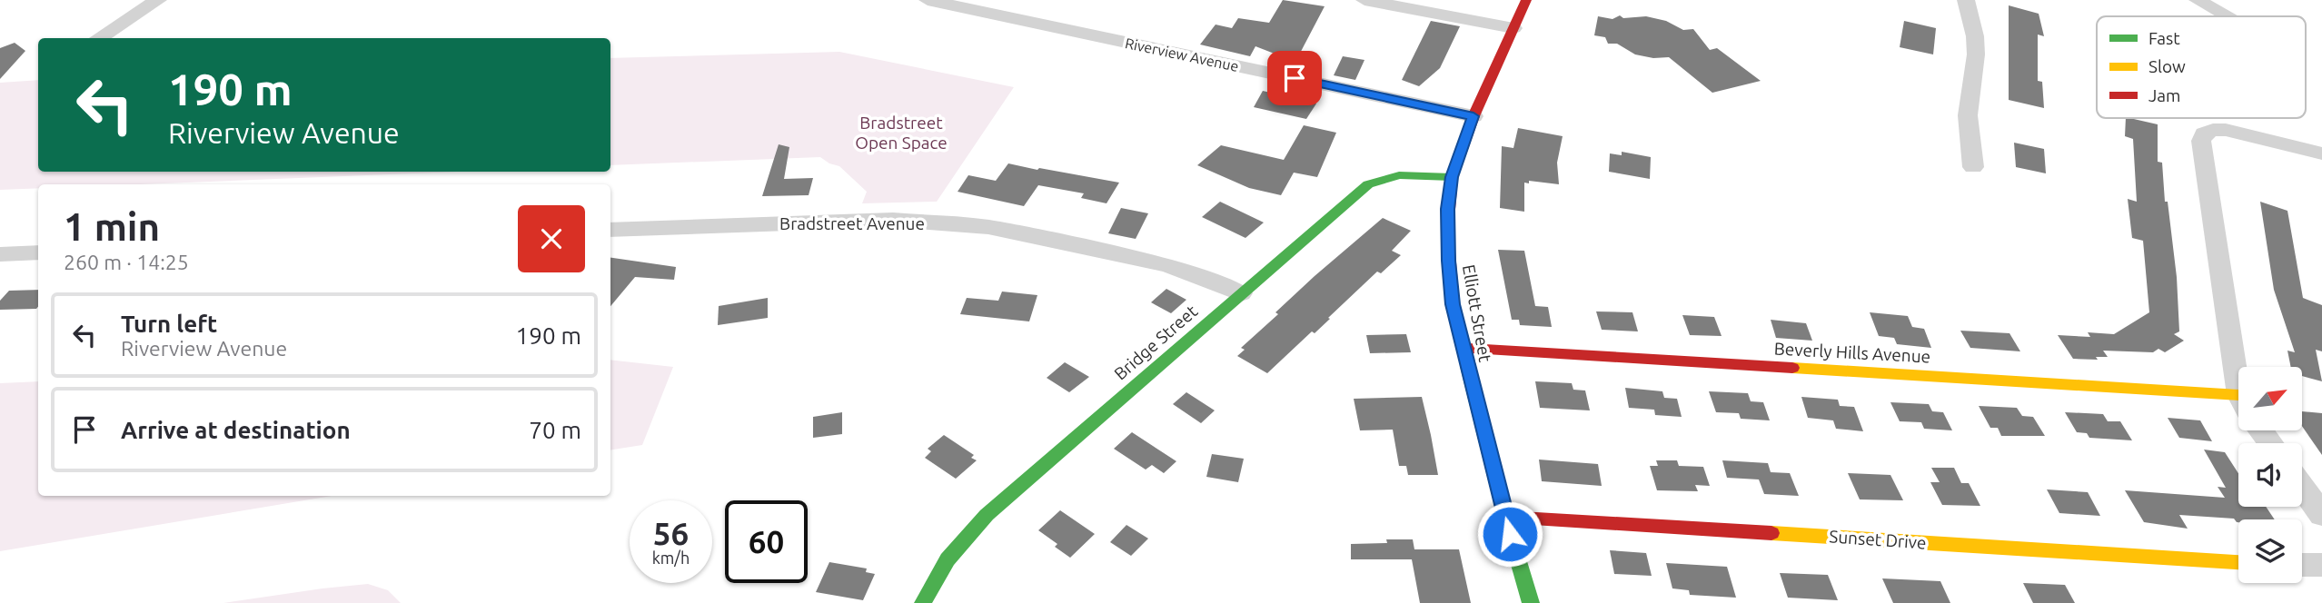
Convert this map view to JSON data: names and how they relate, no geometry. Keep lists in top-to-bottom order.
{
  "streets": {
    "main road": [
      "Elliott Street",
      "Bridge Street",
      "Beverly Hills Avenue",
      "Sunset Drive"
    ],
    "street": ["Riverview Avenue", "Bradstreet Avenue"]
  },
  "crossings": [
    ["Riverview Avenue", "Elliott Street"],
    ["Bradstreet Avenue", "Bridge Street"],
    ["Elliott Street", "Bridge Street"],
    ["Elliott Street", "Beverly Hills Avenue"],
    ["Elliott Street", "Sunset Drive"]
  ],
  "parks": ["Bradstreet Open Space"],
  "legend": ["Fast", "Slow", "Jam"],
  "north": "top right",
  "page": {
    "turn": ["190 m", "Riverview Avenue"],
    "heading": ["1 min", "260 m · 14:25"],
    "list": [
      {
        "name": "Turn left",
        "note": "Riverview Avenue",
        "value": "190 m"
      },
      {
        "name": "Arrive at destination",
        "value": "70 m"
      }
    ],
    "speed": "56 km/h",
    "limit": "60"
  }
}
